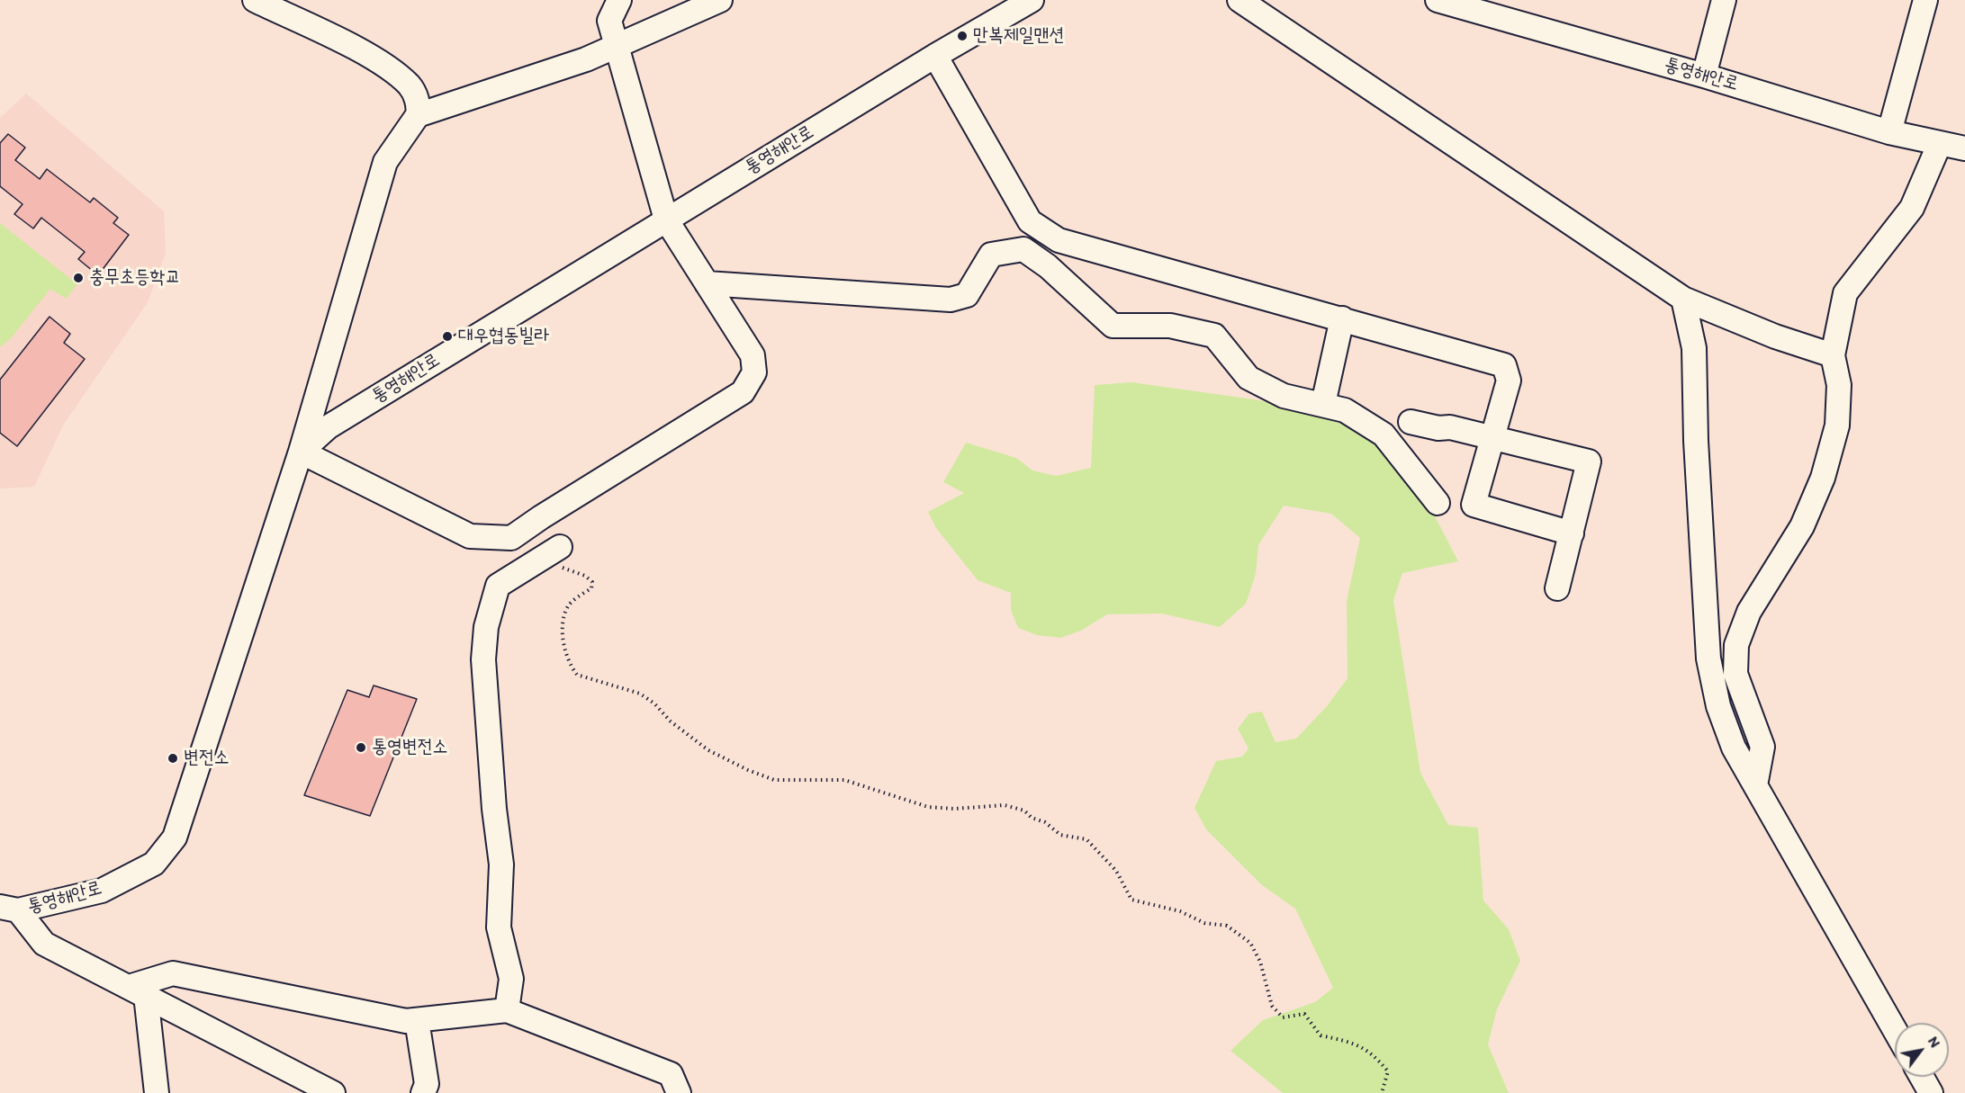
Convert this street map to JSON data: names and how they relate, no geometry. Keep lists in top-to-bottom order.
{
  "streets": {
    "street": ["통영해안로"]
  },
  "places": [
    "만복제일맨션",
    "충무초등학교",
    "대우협동빌라",
    "통영변전소",
    "변전소"
  ],
  "north": "top right"
}
